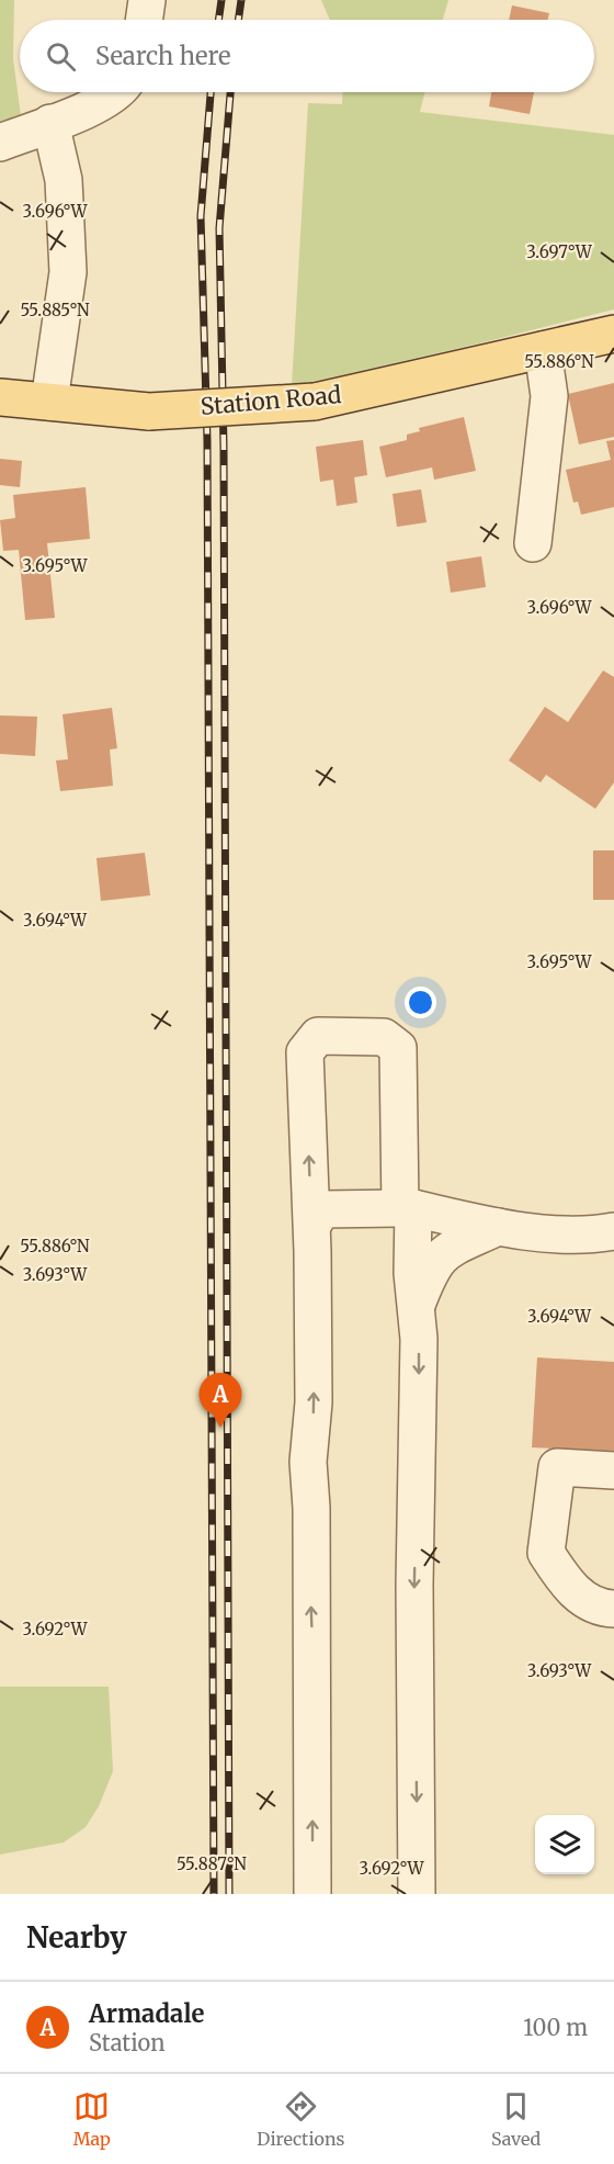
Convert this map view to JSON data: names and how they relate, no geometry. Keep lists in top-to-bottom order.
{
  "streets": {
    "main road": ["Station Road"]
  },
  "page": {
    "search": "Search here",
    "pins": "A",
    "heading": "Nearby",
    "list": [
      {
        "mark": "A",
        "name": "Armadale",
        "note": "Station",
        "value": "100 m"
      }
    ],
    "nav": ["Map", "Directions", "Saved"]
  },
  "coordinates": [
    "3.696°W",
    "3.697°W",
    "55.885°N",
    "55.886°N",
    "3.695°W",
    "3.694°W",
    "3.693°W",
    "3.692°W",
    "55.887°N"
  ]
}
